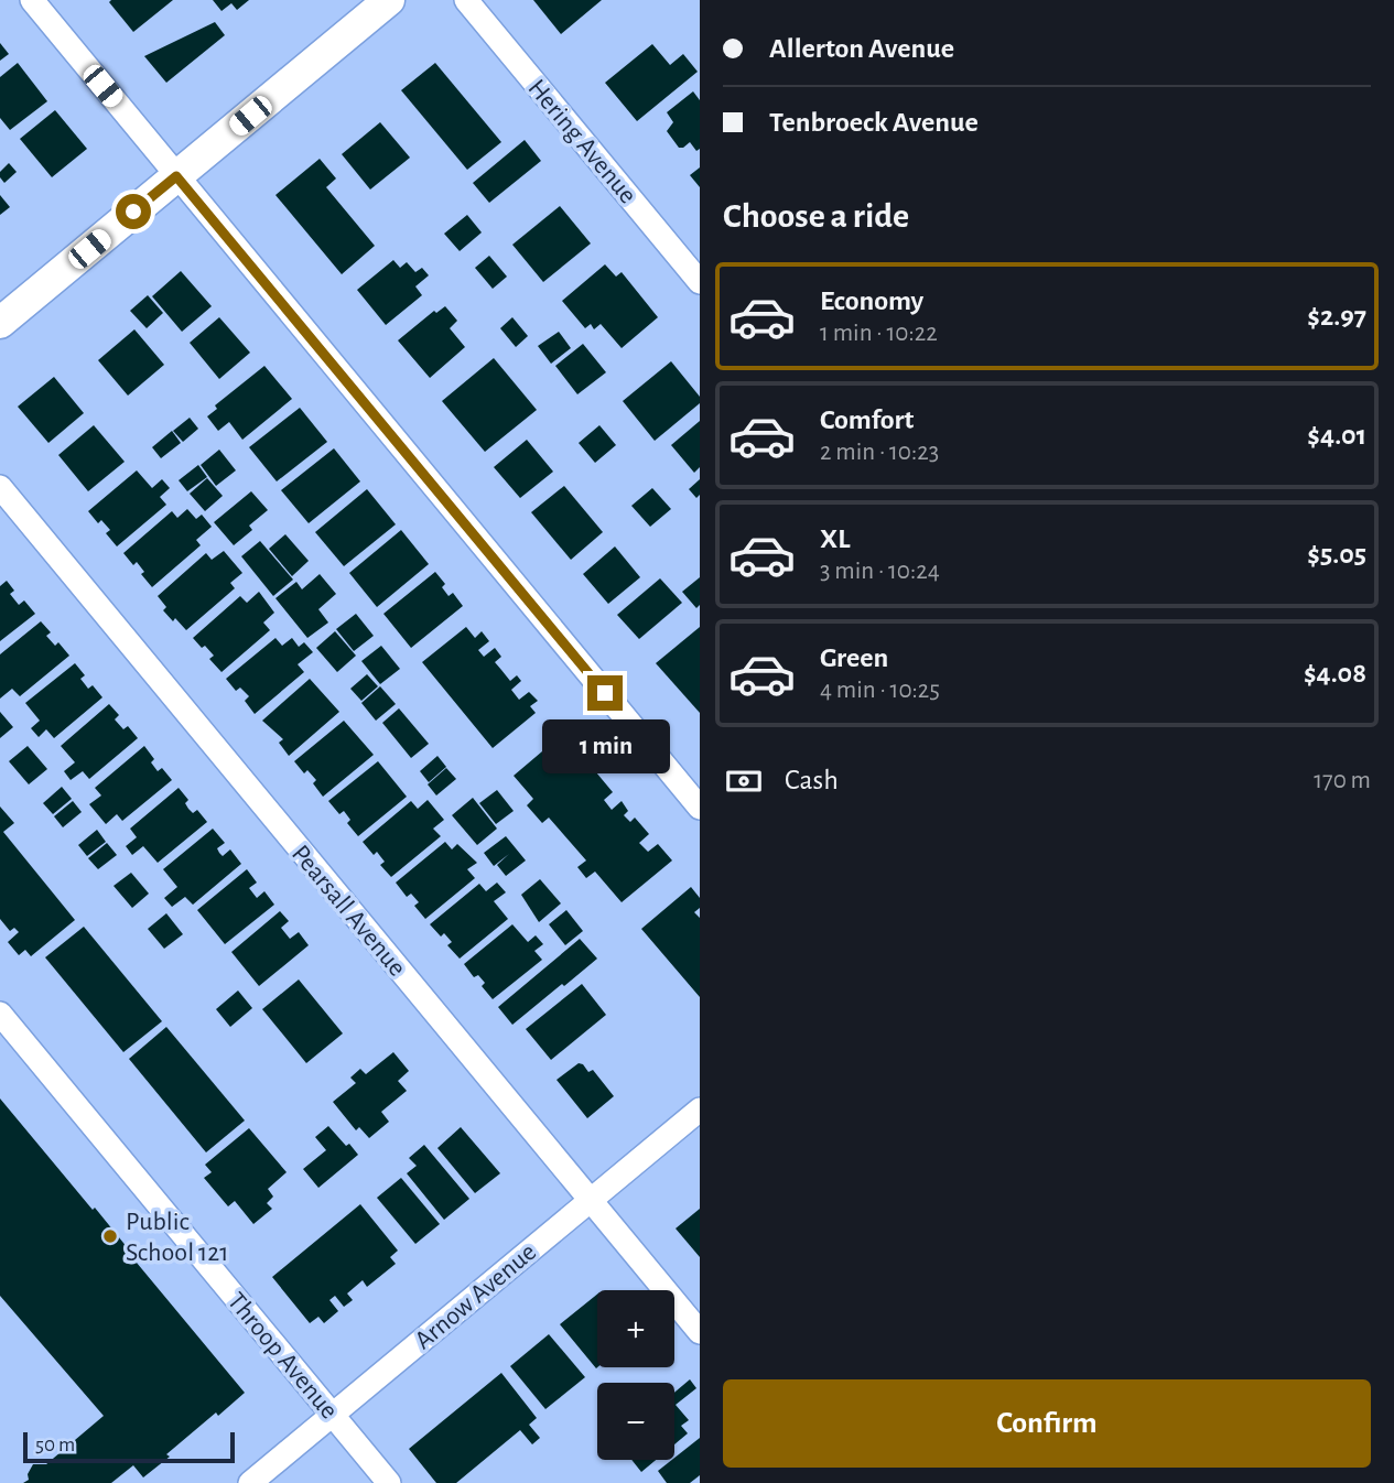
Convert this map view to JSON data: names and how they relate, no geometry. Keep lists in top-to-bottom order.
{
  "streets": {
    "street": [
      "Hering Avenue",
      "Pearsall Avenue",
      "Arnow Avenue",
      "Throop Avenue"
    ]
  },
  "crossings": [
    ["Pearsall Avenue", "Arnow Avenue"],
    ["Arnow Avenue", "Throop Avenue"]
  ],
  "places": ["Public School 121"],
  "scale_bar": "50 m",
  "page": {
    "banner": ["Allerton Avenue", "Tenbroeck Avenue"],
    "heading": "Choose a ride",
    "list": [
      {
        "name": "Economy",
        "note": "1 min · 10:22",
        "value": "$2.97"
      },
      {
        "name": "Comfort",
        "note": "2 min · 10:23",
        "value": "$4.01"
      },
      {
        "name": "XL",
        "note": "3 min · 10:24",
        "value": "$5.05"
      },
      {
        "name": "Green",
        "note": "4 min · 10:25",
        "value": "$4.08"
      }
    ],
    "bubble": "1 min",
    "pay": ["Cash", "170 m"],
    "map_buttons": ["+", "−"],
    "buttons": "Confirm",
    "scale": "50 m"
  }
}
